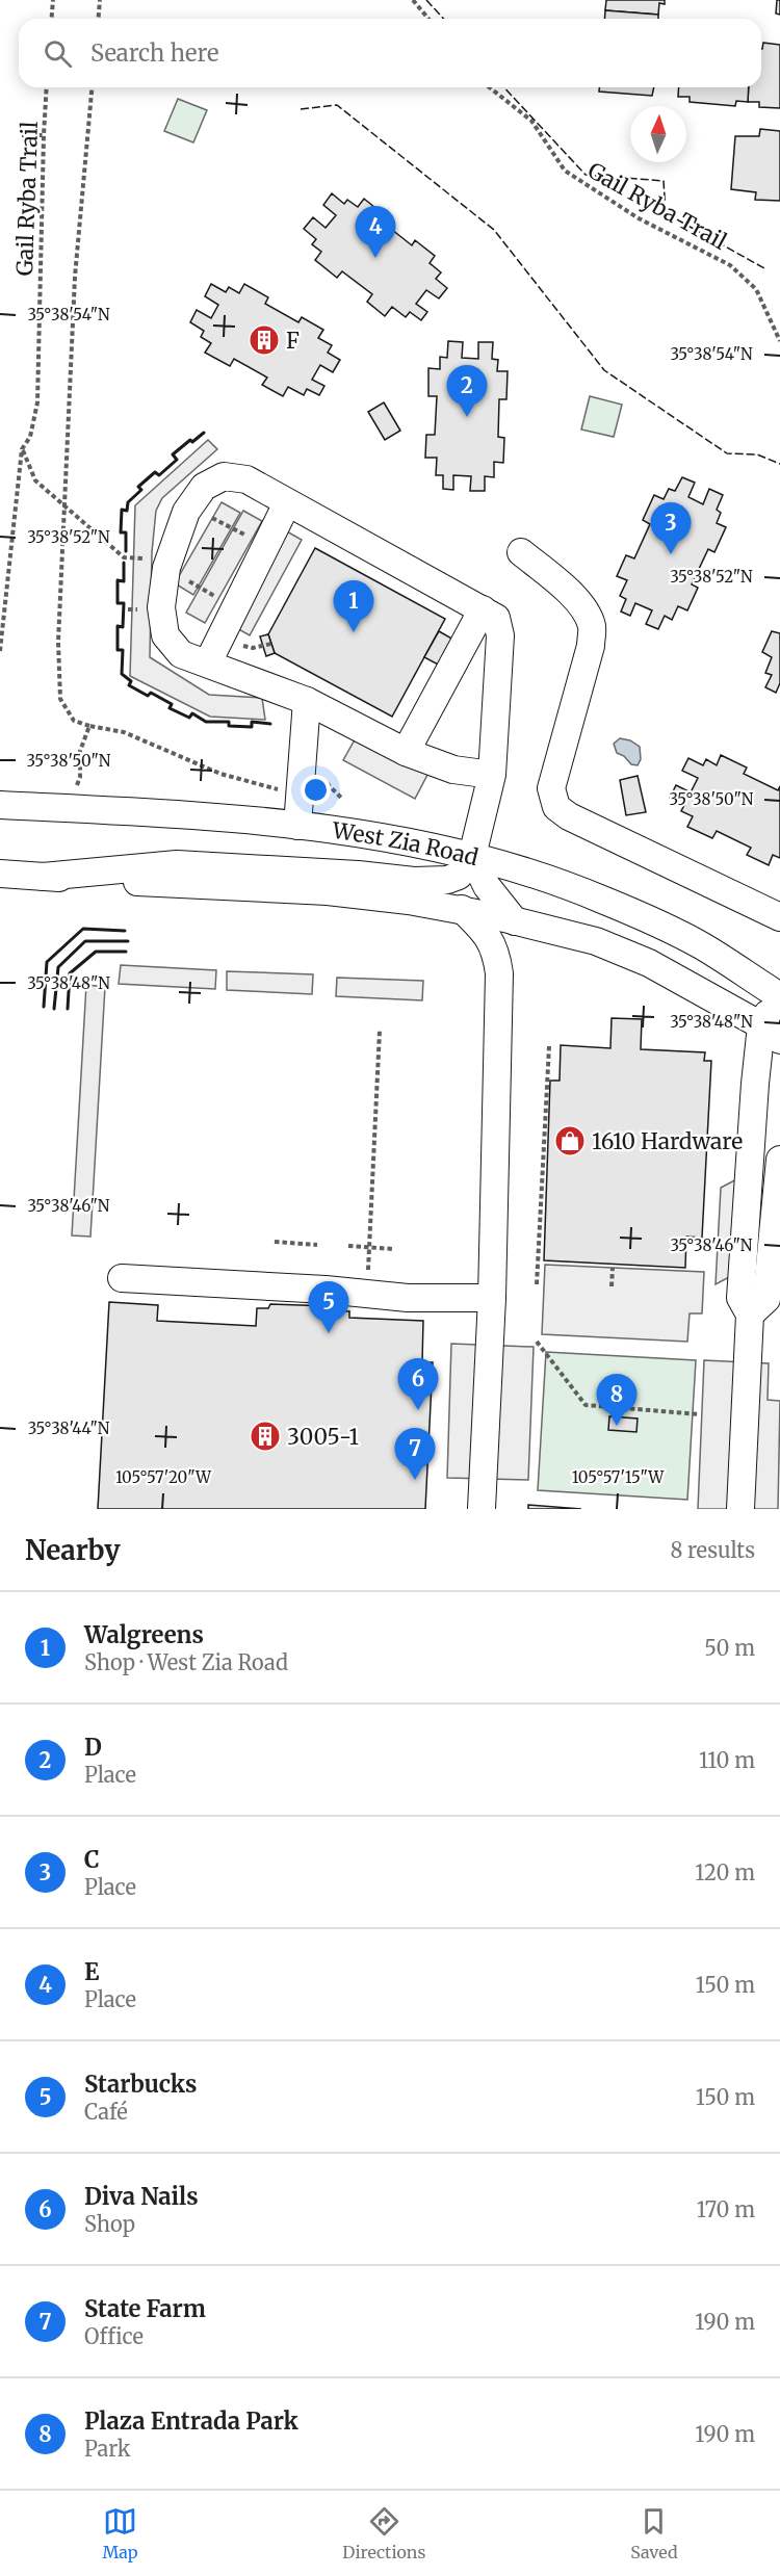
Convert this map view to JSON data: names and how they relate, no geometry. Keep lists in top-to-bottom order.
{
  "streets": {
    "street": ["West Zia Road"],
    "path": ["Gail Ryba Trail"]
  },
  "places": {
    "building": ["F", "3005-1"],
    "shop": ["1610 Hardware"]
  },
  "north": "top",
  "page": {
    "search": "Search here",
    "pins": [
      "4",
      "2",
      "3",
      "1",
      "5",
      "6",
      "8",
      "7"
    ],
    "heading": ["Nearby", "8 results"],
    "list": [
      {
        "mark": "1",
        "name": "Walgreens",
        "note": "Shop · West Zia Road",
        "value": "50 m"
      },
      {
        "mark": "2",
        "name": "D",
        "note": "Place",
        "value": "110 m"
      },
      {
        "mark": "3",
        "name": "C",
        "note": "Place",
        "value": "120 m"
      },
      {
        "mark": "4",
        "name": "E",
        "note": "Place",
        "value": "150 m"
      },
      {
        "mark": "5",
        "name": "Starbucks",
        "note": "Café",
        "value": "150 m"
      },
      {
        "mark": "6",
        "name": "Diva Nails",
        "note": "Shop",
        "value": "170 m"
      },
      {
        "mark": "7",
        "name": "State Farm",
        "note": "Office",
        "value": "190 m"
      },
      {
        "mark": "8",
        "name": "Plaza Entrada Park",
        "note": "Park",
        "value": "190 m"
      }
    ],
    "nav": ["Map", "Directions", "Saved"]
  },
  "coordinates": [
    "35°38'54\"N",
    "35°38'52\"N",
    "35°38'50\"N",
    "35°38'48\"N",
    "35°38'46\"N",
    "35°38'44\"N",
    "105°57'20\"W",
    "105°57'15\"W"
  ]
}
